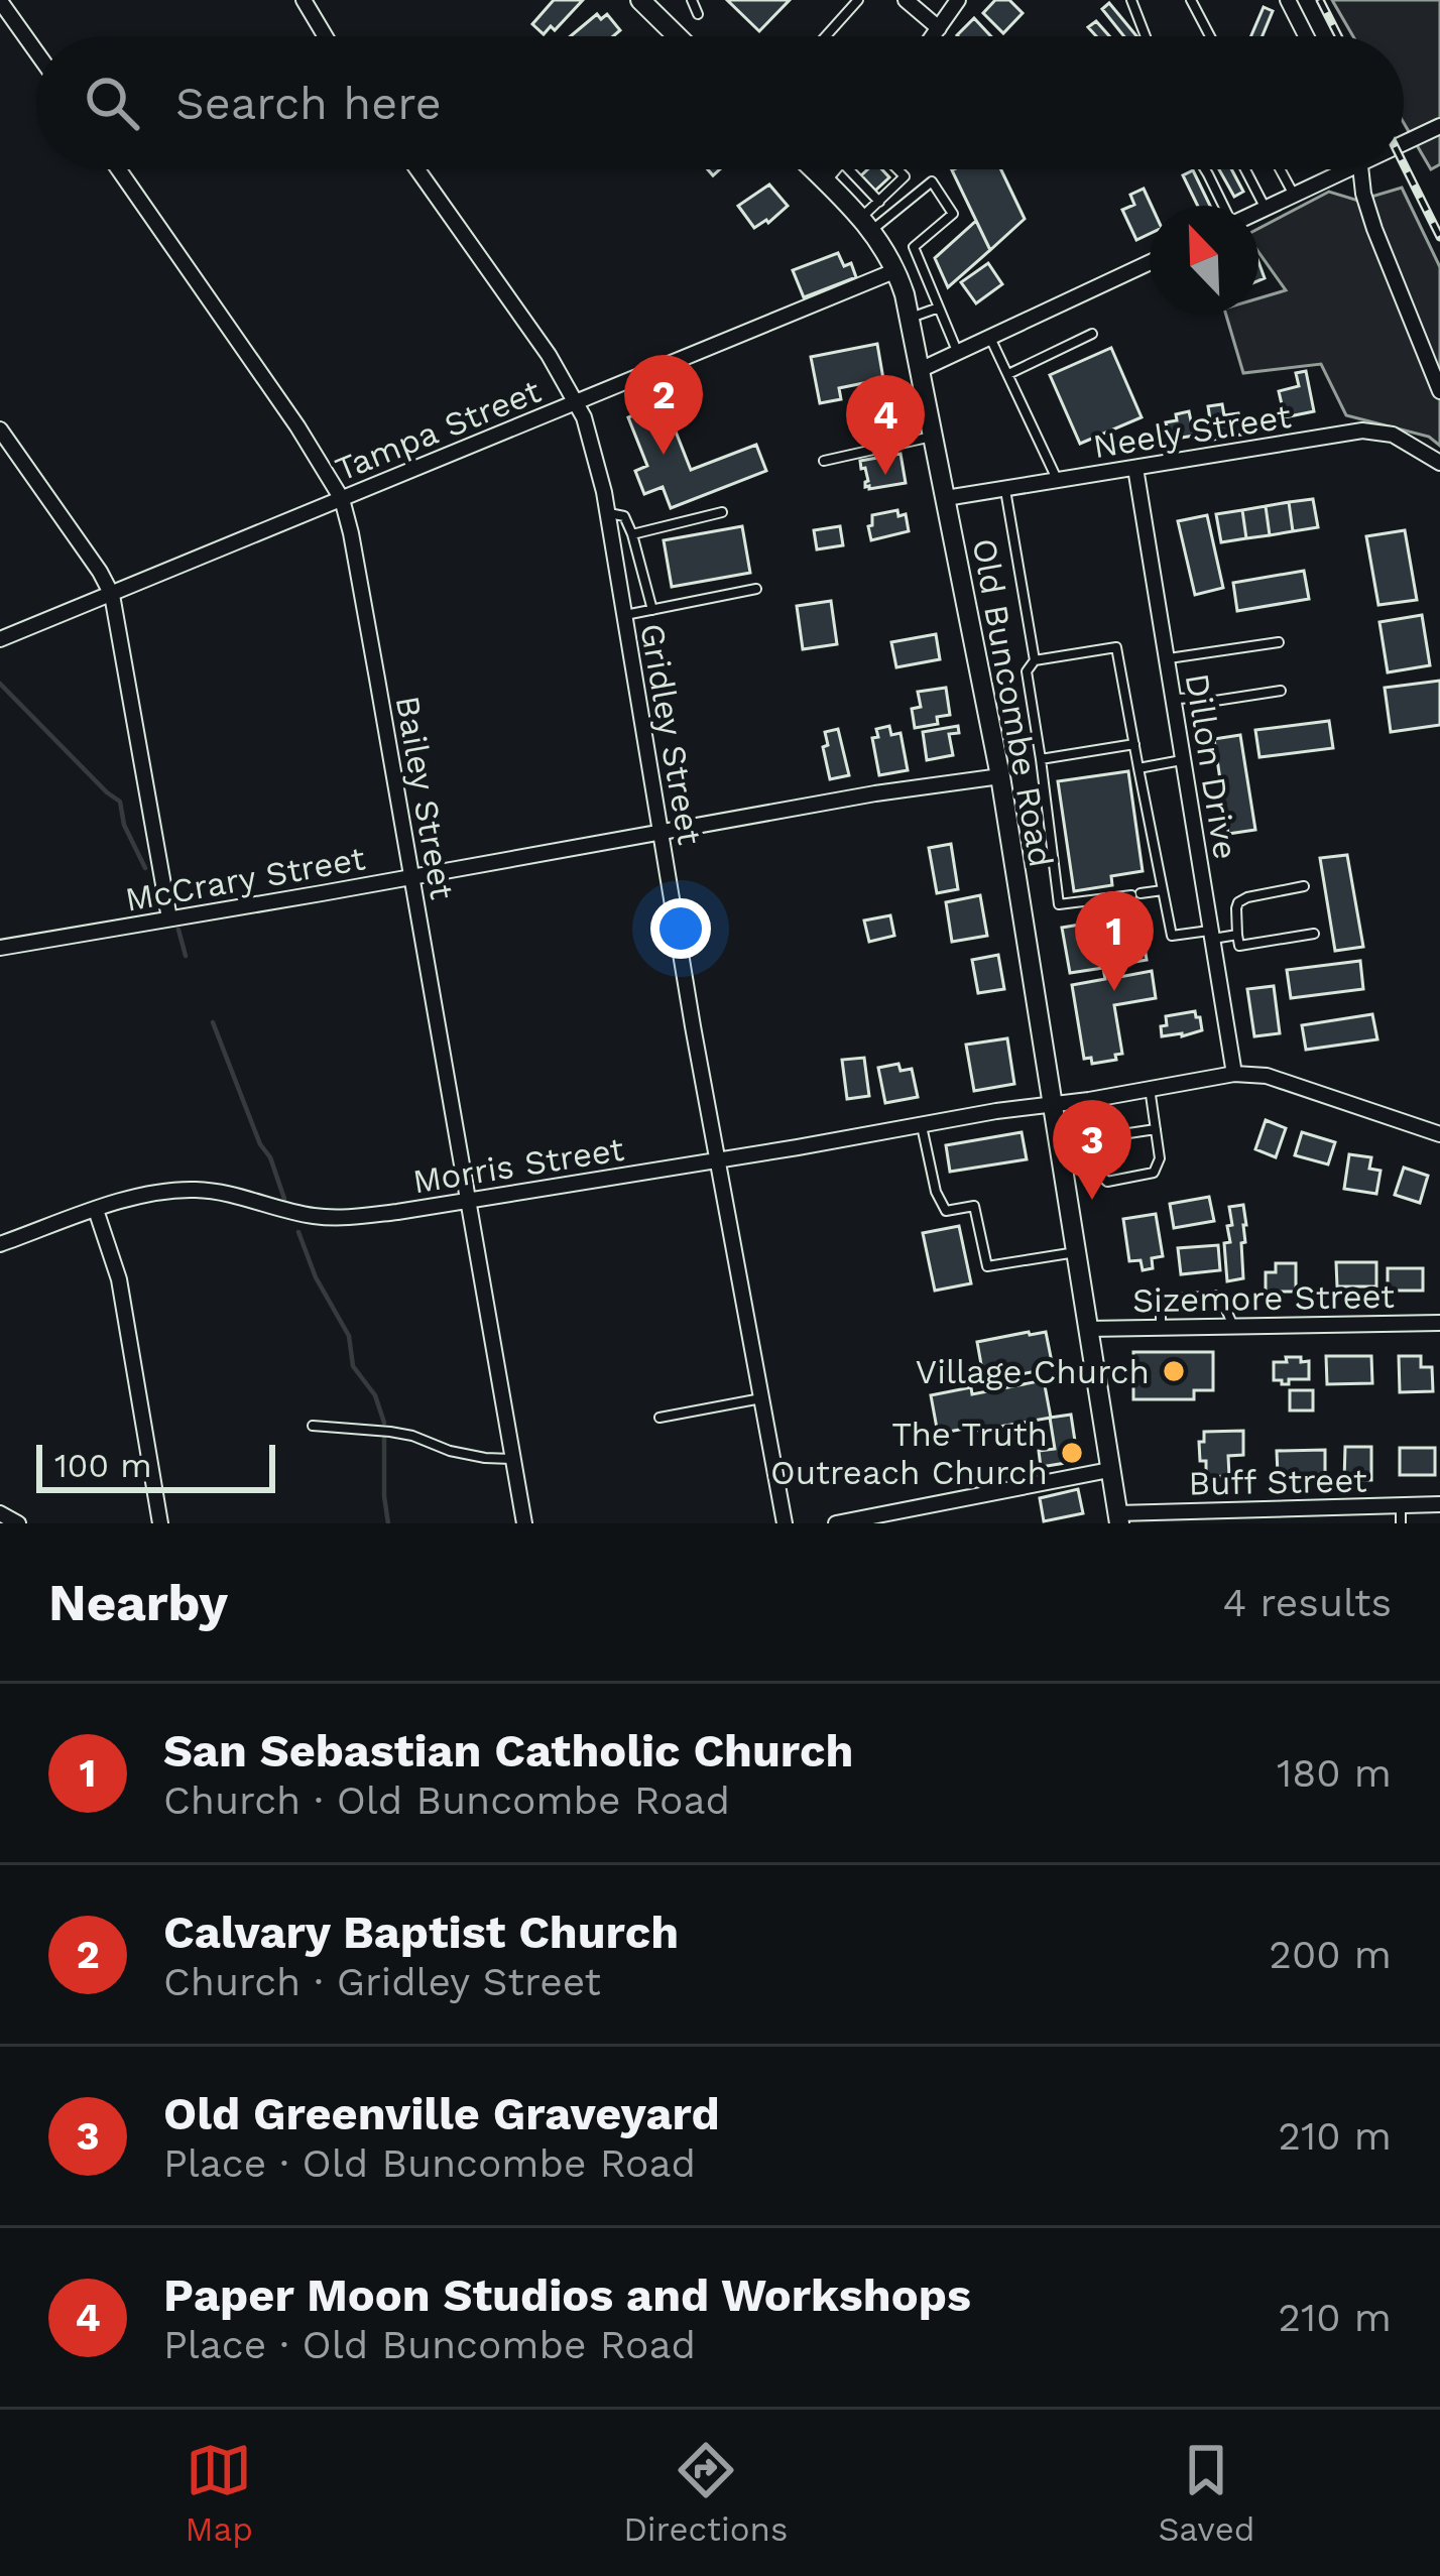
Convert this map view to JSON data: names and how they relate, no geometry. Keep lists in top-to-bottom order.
{
  "streets": {
    "street": [
      "Tampa Street",
      "Neely Street",
      "Old Buncombe Road",
      "Gridley Street",
      "Dillon Drive",
      "Bailey Street",
      "McCrary Street",
      "Morris Street",
      "Sizemore Street",
      "Buff Street"
    ]
  },
  "crossings": [
    ["Tampa Street", "Old Buncombe Road"],
    ["Tampa Street", "Gridley Street"],
    ["Tampa Street", "Bailey Street"],
    ["Neely Street", "Old Buncombe Road"],
    ["Neely Street", "Dillon Drive"],
    ["Old Buncombe Road", "McCrary Street"],
    ["Old Buncombe Road", "Morris Street"],
    ["Old Buncombe Road", "Sizemore Street"],
    ["Old Buncombe Road", "Buff Street"],
    ["Gridley Street", "McCrary Street"],
    ["Gridley Street", "Morris Street"],
    ["Dillon Drive", "Morris Street"],
    ["Bailey Street", "McCrary Street"],
    ["Bailey Street", "Morris Street"]
  ],
  "places": ["Village Church", "The Truth Outreach Church"],
  "scale_bar": "100 m",
  "north": "top left",
  "page": {
    "search": "Search here",
    "pins": [
      "2",
      "4",
      "1",
      "3"
    ],
    "scale": "100 m",
    "heading": ["Nearby", "4 results"],
    "list": [
      {
        "mark": "1",
        "name": "San Sebastian Catholic Church",
        "note": "Church · Old Buncombe Road",
        "value": "180 m"
      },
      {
        "mark": "2",
        "name": "Calvary Baptist Church",
        "note": "Church · Gridley Street",
        "value": "200 m"
      },
      {
        "mark": "3",
        "name": "Old Greenville Graveyard",
        "note": "Place · Old Buncombe Road",
        "value": "210 m"
      },
      {
        "mark": "4",
        "name": "Paper Moon Studios and Workshops",
        "note": "Place · Old Buncombe Road",
        "value": "210 m"
      }
    ],
    "nav": ["Map", "Directions", "Saved"]
  }
}
